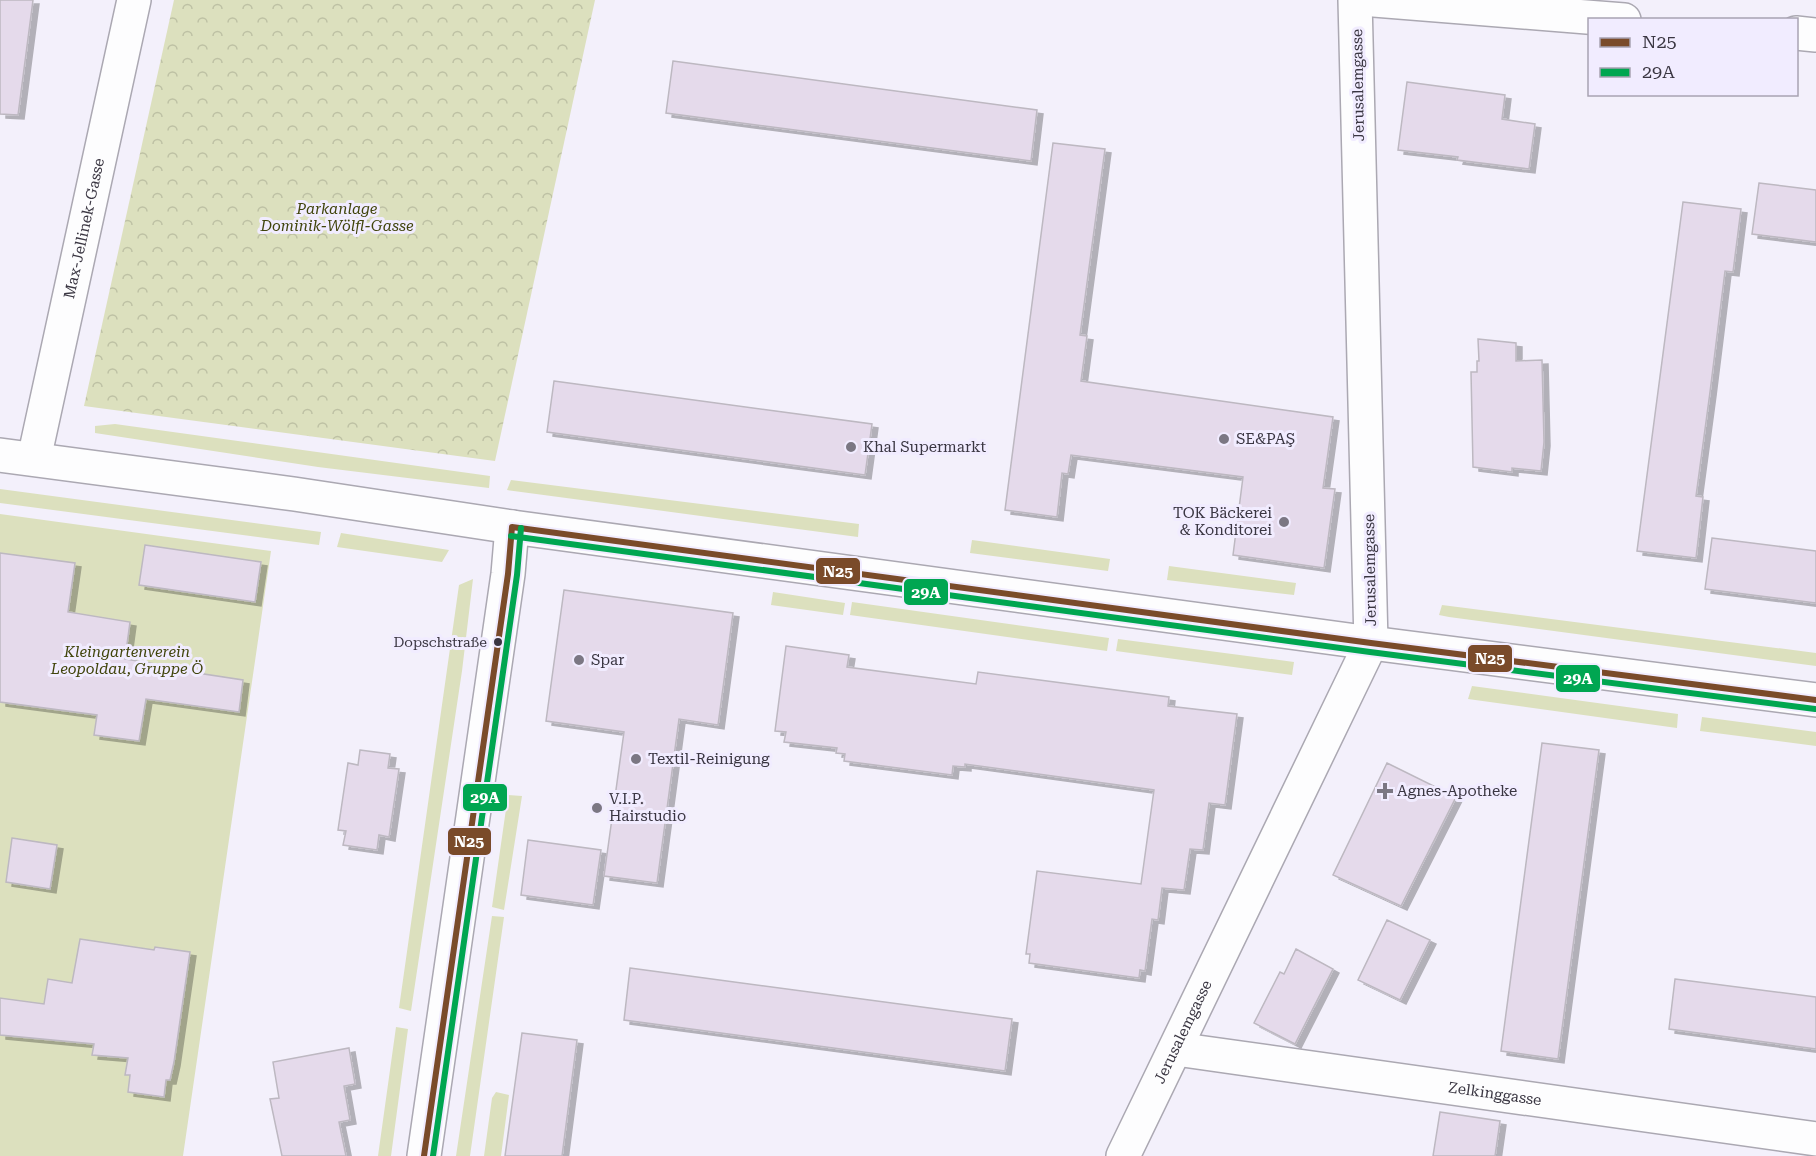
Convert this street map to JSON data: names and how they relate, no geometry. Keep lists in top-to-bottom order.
{
  "streets": {
    "street": ["Jerusalemgasse", "Max-Jellinek-Gasse", "Zelkinggasse"]
  },
  "crossings": [
    ["Jerusalemgasse", "Zelkinggasse"]
  ],
  "parks": ["Parkanlage Dominik-Wölfl-Gasse", "Kleingartenverein Leopoldau, Gruppe Ö"],
  "places": {
    "other": [
      "SE&PAŞ",
      "Khal Supermarkt",
      "TOK Bäckerei & Konditorei",
      "Dopschstraße",
      "Spar",
      "Textil-Reinigung",
      "V.I.P. Hairstudio"
    ],
    "health": ["Agnes-Apotheke"]
  },
  "lines": ["transit line N25", "transit line 29A"],
  "legend": ["N25", "29A"]
}
